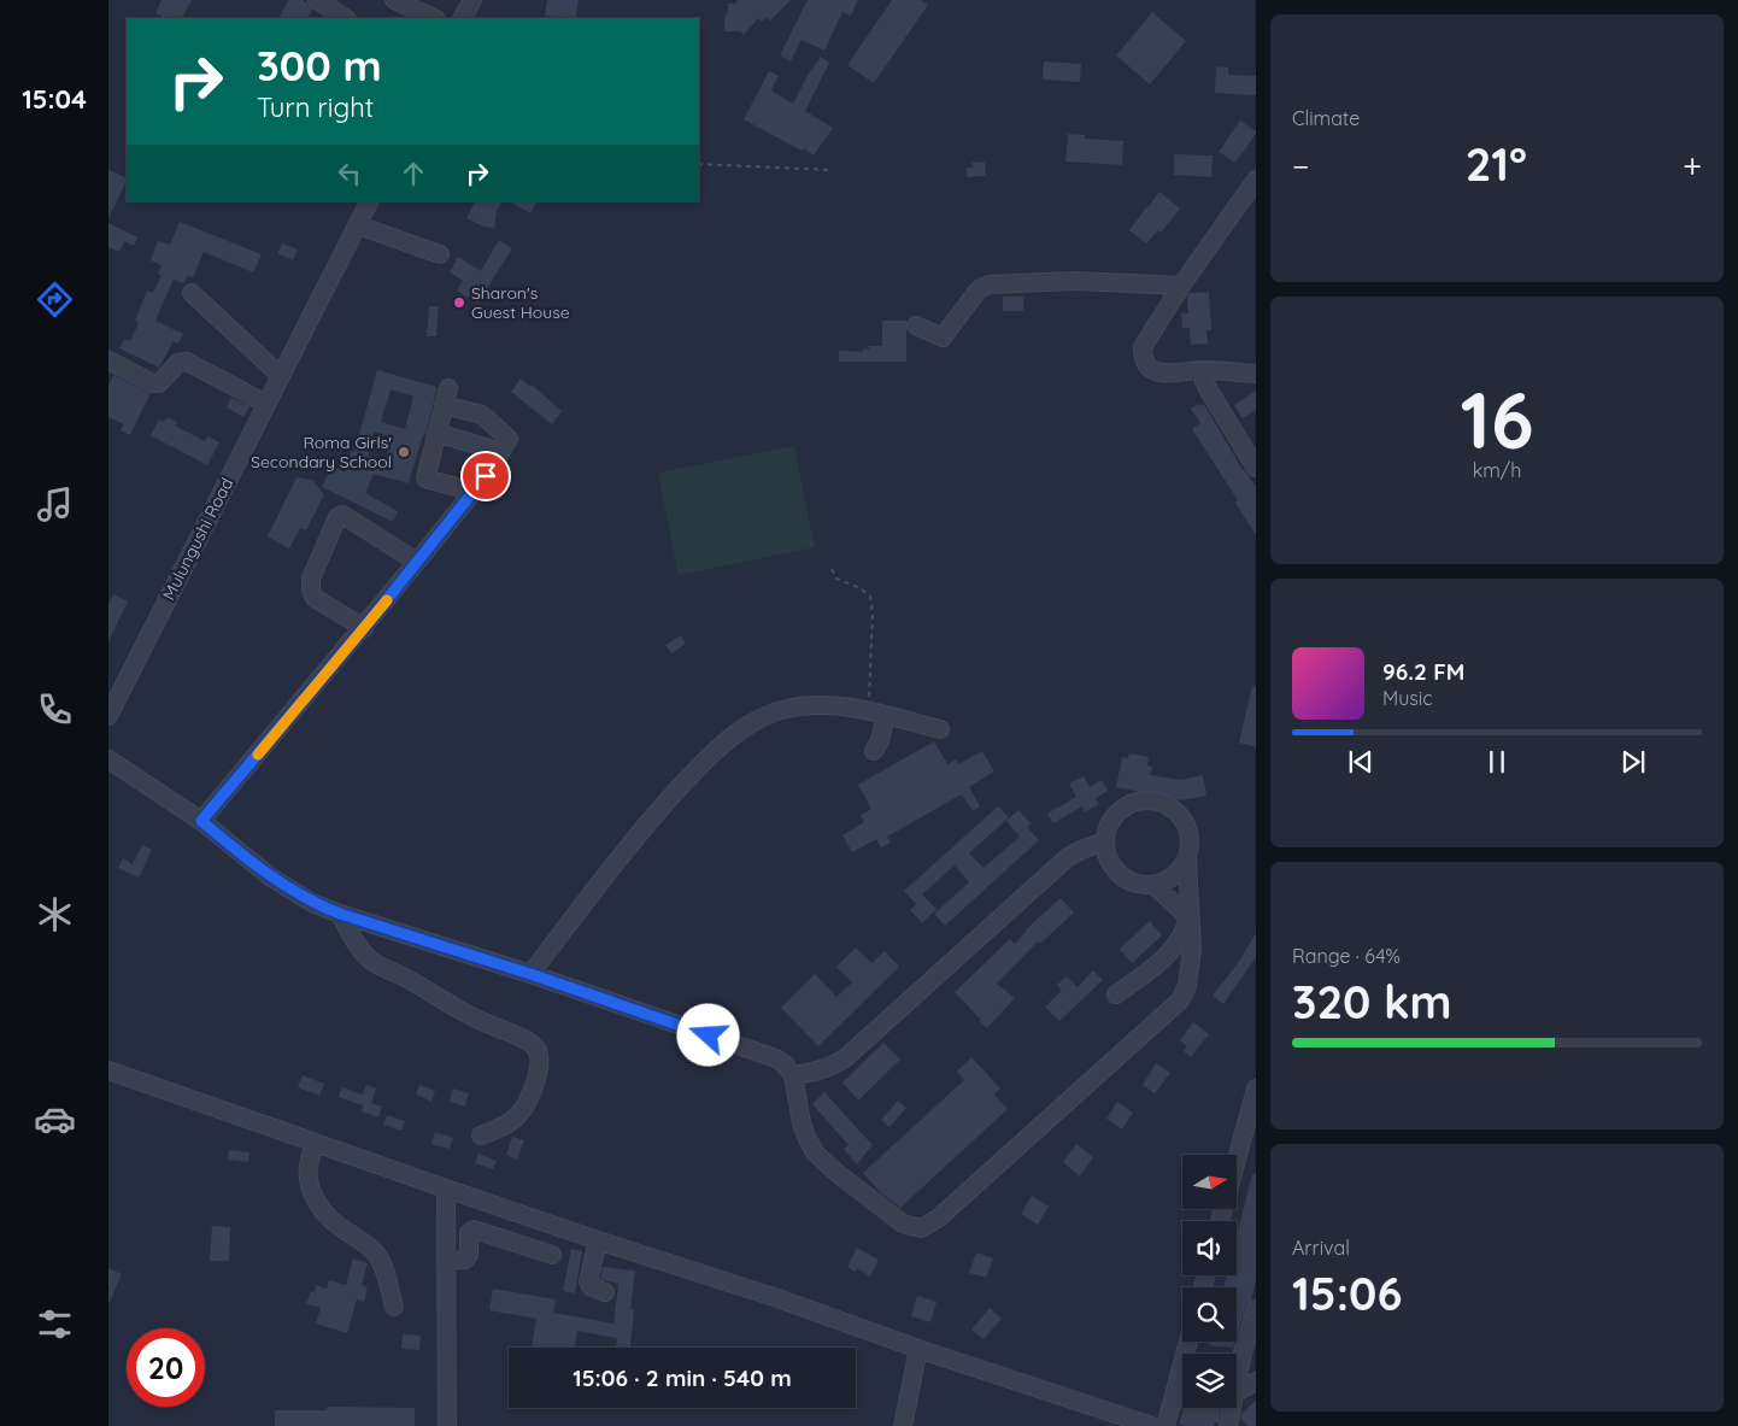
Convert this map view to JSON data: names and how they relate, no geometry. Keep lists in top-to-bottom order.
{
  "streets": {
    "street": ["Mulungushi Road"]
  },
  "places": ["Sharon's Guest House", "Roma Girls' Secondary School"],
  "north": "right",
  "page": {
    "tabs": "15:04",
    "tile": [
      "Climate",
      ["16", "km/h"],
      ["Range · 64%", "320 km"],
      ["Arrival", "15:06"]
    ],
    "turn": ["300 m", "Turn right"],
    "heat": ["−", "21°", "+"],
    "song": ["96.2 FM", "Music"],
    "limit": "20",
    "trip": "15:06 · 2 min · 540 m"
  }
}
